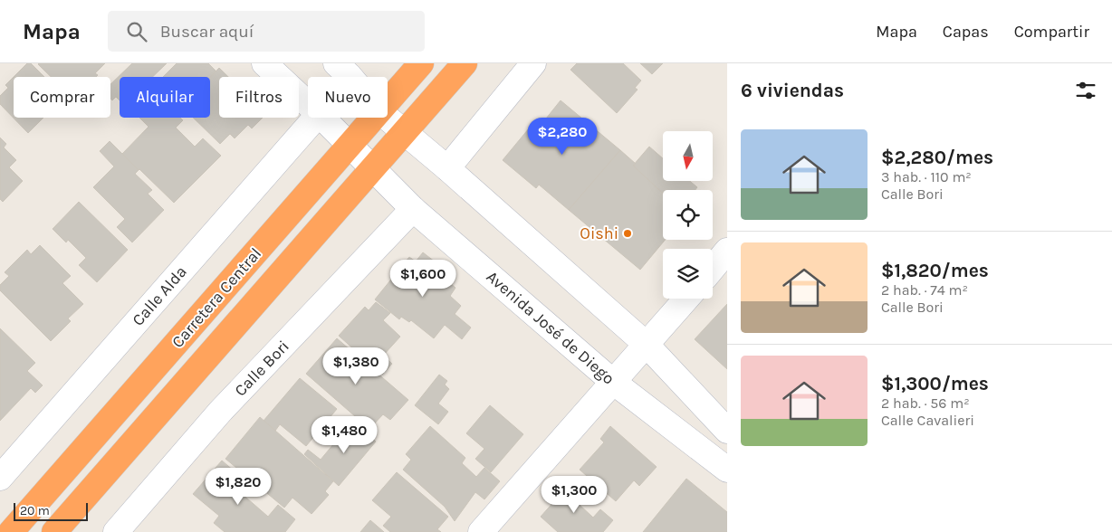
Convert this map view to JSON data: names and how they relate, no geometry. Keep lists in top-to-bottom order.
{
  "streets": {
    "highway": ["Carretera Central"],
    "street": ["Calle Alda", "Avenida José de Diego", "Calle Bori"]
  },
  "crossings": [
    ["Carretera Central", "Avenida José de Diego"],
    ["Avenida José de Diego", "Calle Bori"]
  ],
  "places": ["Oishi"],
  "scale_bar": "20 m",
  "north": "bottom",
  "page": {
    "header": "Mapa",
    "search": "Buscar aquí",
    "nav": ["Mapa", "Capas", "Compartir"],
    "heading": "6 viviendas",
    "chip": [
      "Comprar",
      "Alquilar",
      "Filtros",
      "Nuevo"
    ],
    "price": [
      "$2,280",
      "$1,600",
      "$1,380",
      "$1,480",
      "$1,820",
      "$1,300"
    ],
    "list": [
      {
        "name": "$2,280/mes",
        "note": "3 hab. · 110 m² · Calle Bori"
      },
      {
        "name": "$1,820/mes",
        "note": "2 hab. · 74 m² · Calle Bori"
      },
      {
        "name": "$1,300/mes",
        "note": "2 hab. · 56 m² · Calle Cavalieri"
      }
    ],
    "scale": "20 m"
  }
}
